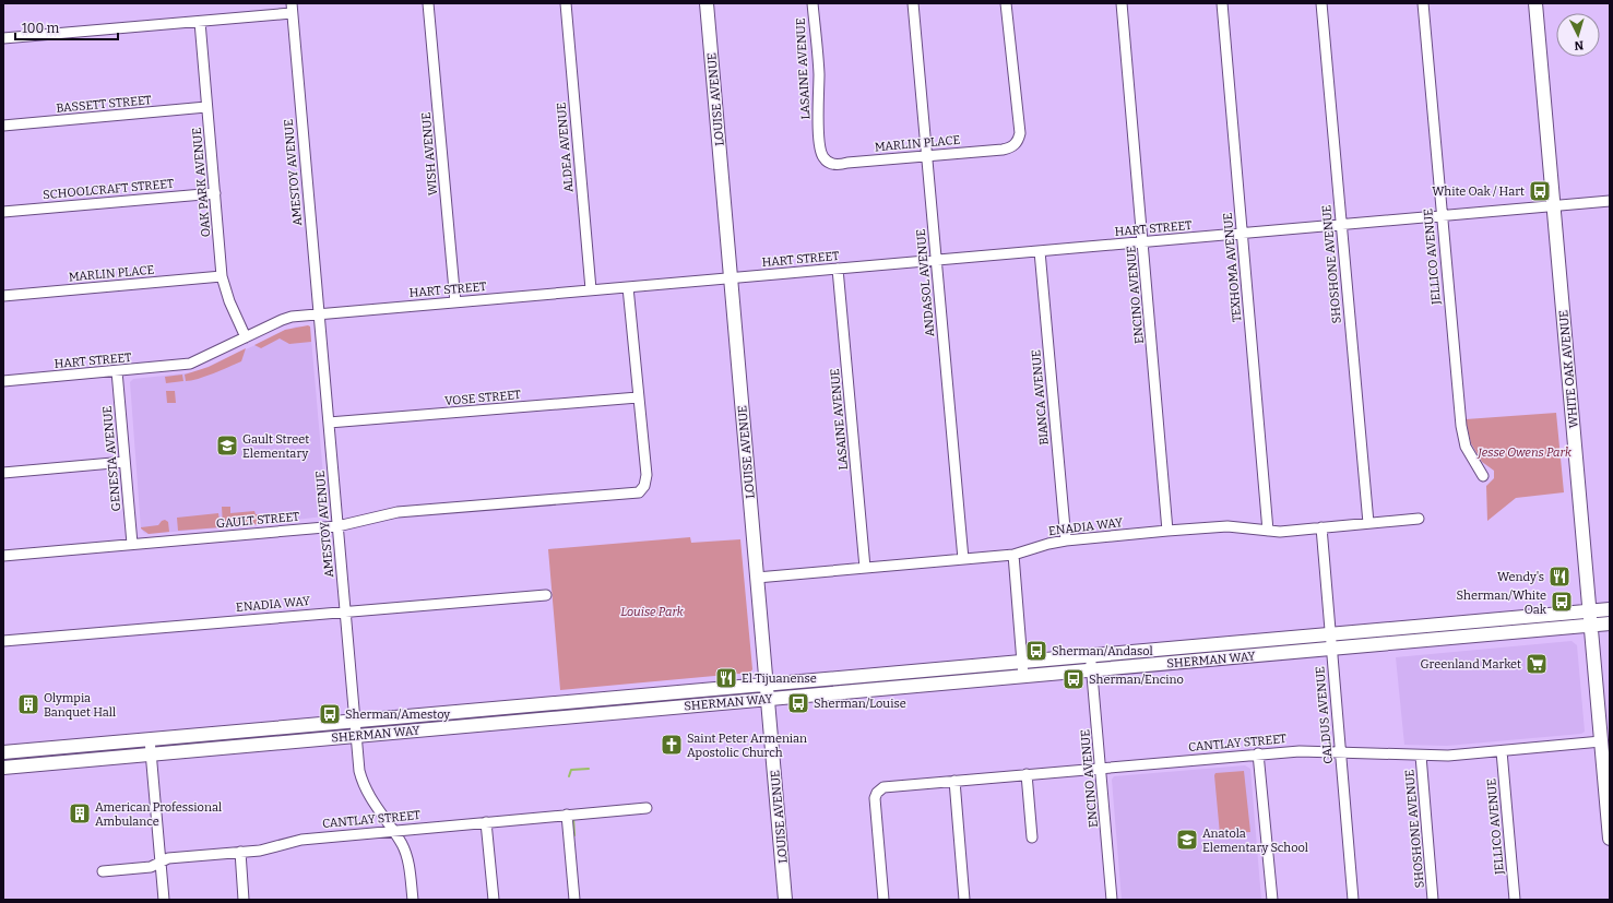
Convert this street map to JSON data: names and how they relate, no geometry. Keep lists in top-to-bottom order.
{
  "streets": {
    "main road": ["LOUISE AVENUE", "WHITE OAK AVENUE", "SHERMAN WAY"],
    "street": [
      "LASAINE AVENUE",
      "BASSETT STREET",
      "MARLIN PLACE",
      "ALDEA AVENUE",
      "WISH AVENUE",
      "AMESTOY AVENUE",
      "OAK PARK AVENUE",
      "SCHOOLCRAFT STREET",
      "HART STREET",
      "JELLICO AVENUE",
      "SHOSHONE AVENUE",
      "TEXHOMA AVENUE",
      "ANDASOL AVENUE",
      "ENCINO AVENUE",
      "VOSE STREET",
      "BIANCA AVENUE",
      "GENESTA AVENUE",
      "GAULT STREET",
      "ENADIA WAY",
      "CALDUS AVENUE",
      "CANTLAY STREET"
    ]
  },
  "crossings": [
    ["LASAINE AVENUE", "MARLIN PLACE"],
    ["LASAINE AVENUE", "HART STREET"],
    ["LASAINE AVENUE", "ENADIA WAY"],
    ["LOUISE AVENUE", "HART STREET"],
    ["LOUISE AVENUE", "ENADIA WAY"],
    ["LOUISE AVENUE", "SHERMAN WAY"],
    ["BASSETT STREET", "OAK PARK AVENUE"],
    ["MARLIN PLACE", "OAK PARK AVENUE"],
    ["MARLIN PLACE", "ANDASOL AVENUE"],
    ["ALDEA AVENUE", "HART STREET"],
    ["WISH AVENUE", "HART STREET"],
    ["AMESTOY AVENUE", "HART STREET"],
    ["AMESTOY AVENUE", "VOSE STREET"],
    ["AMESTOY AVENUE", "GAULT STREET"],
    ["AMESTOY AVENUE", "ENADIA WAY"],
    ["AMESTOY AVENUE", "SHERMAN WAY"],
    ["AMESTOY AVENUE", "CANTLAY STREET"],
    ["OAK PARK AVENUE", "SCHOOLCRAFT STREET"],
    ["OAK PARK AVENUE", "HART STREET"],
    ["HART STREET", "JELLICO AVENUE"],
    ["HART STREET", "SHOSHONE AVENUE"],
    ["HART STREET", "TEXHOMA AVENUE"],
    ["HART STREET", "ANDASOL AVENUE"],
    ["HART STREET", "ENCINO AVENUE"],
    ["HART STREET", "WHITE OAK AVENUE"],
    ["HART STREET", "BIANCA AVENUE"],
    ["HART STREET", "GENESTA AVENUE"],
    ["JELLICO AVENUE", "CANTLAY STREET"],
    ["SHOSHONE AVENUE", "ENADIA WAY"],
    ["SHOSHONE AVENUE", "CANTLAY STREET"],
    ["TEXHOMA AVENUE", "ENADIA WAY"],
    ["ANDASOL AVENUE", "ENADIA WAY"],
    ["ENCINO AVENUE", "ENADIA WAY"],
    ["ENCINO AVENUE", "SHERMAN WAY"],
    ["ENCINO AVENUE", "CANTLAY STREET"],
    ["WHITE OAK AVENUE", "SHERMAN WAY"],
    ["WHITE OAK AVENUE", "CANTLAY STREET"],
    ["VOSE STREET", "GAULT STREET"],
    ["BIANCA AVENUE", "ENADIA WAY"],
    ["GENESTA AVENUE", "GAULT STREET"],
    ["ENADIA WAY", "CALDUS AVENUE"],
    ["SHERMAN WAY", "CALDUS AVENUE"],
    ["CALDUS AVENUE", "CANTLAY STREET"]
  ],
  "parks": ["Jesse Owens Park", "Louise Park"],
  "places": {
    "bus stop": [
      "White Oak / Hart",
      "Sherman/White Oak",
      "Sherman/Andasol",
      "Sherman/Encino",
      "Sherman/Louise",
      "Sherman/Amestoy"
    ],
    "school or university": ["Gault Street Elementary", "Anatola Elementary School"],
    "restaurant": ["Wendy's", "El Tijuanense"],
    "supermarket": ["Greenland Market"],
    "building": ["Olympia Banquet Hall", "American Professional Ambulance"],
    "church": ["Saint Peter Armenian Apostolic Church"]
  },
  "scale_bar": "100 m",
  "north": "bottom"
}
